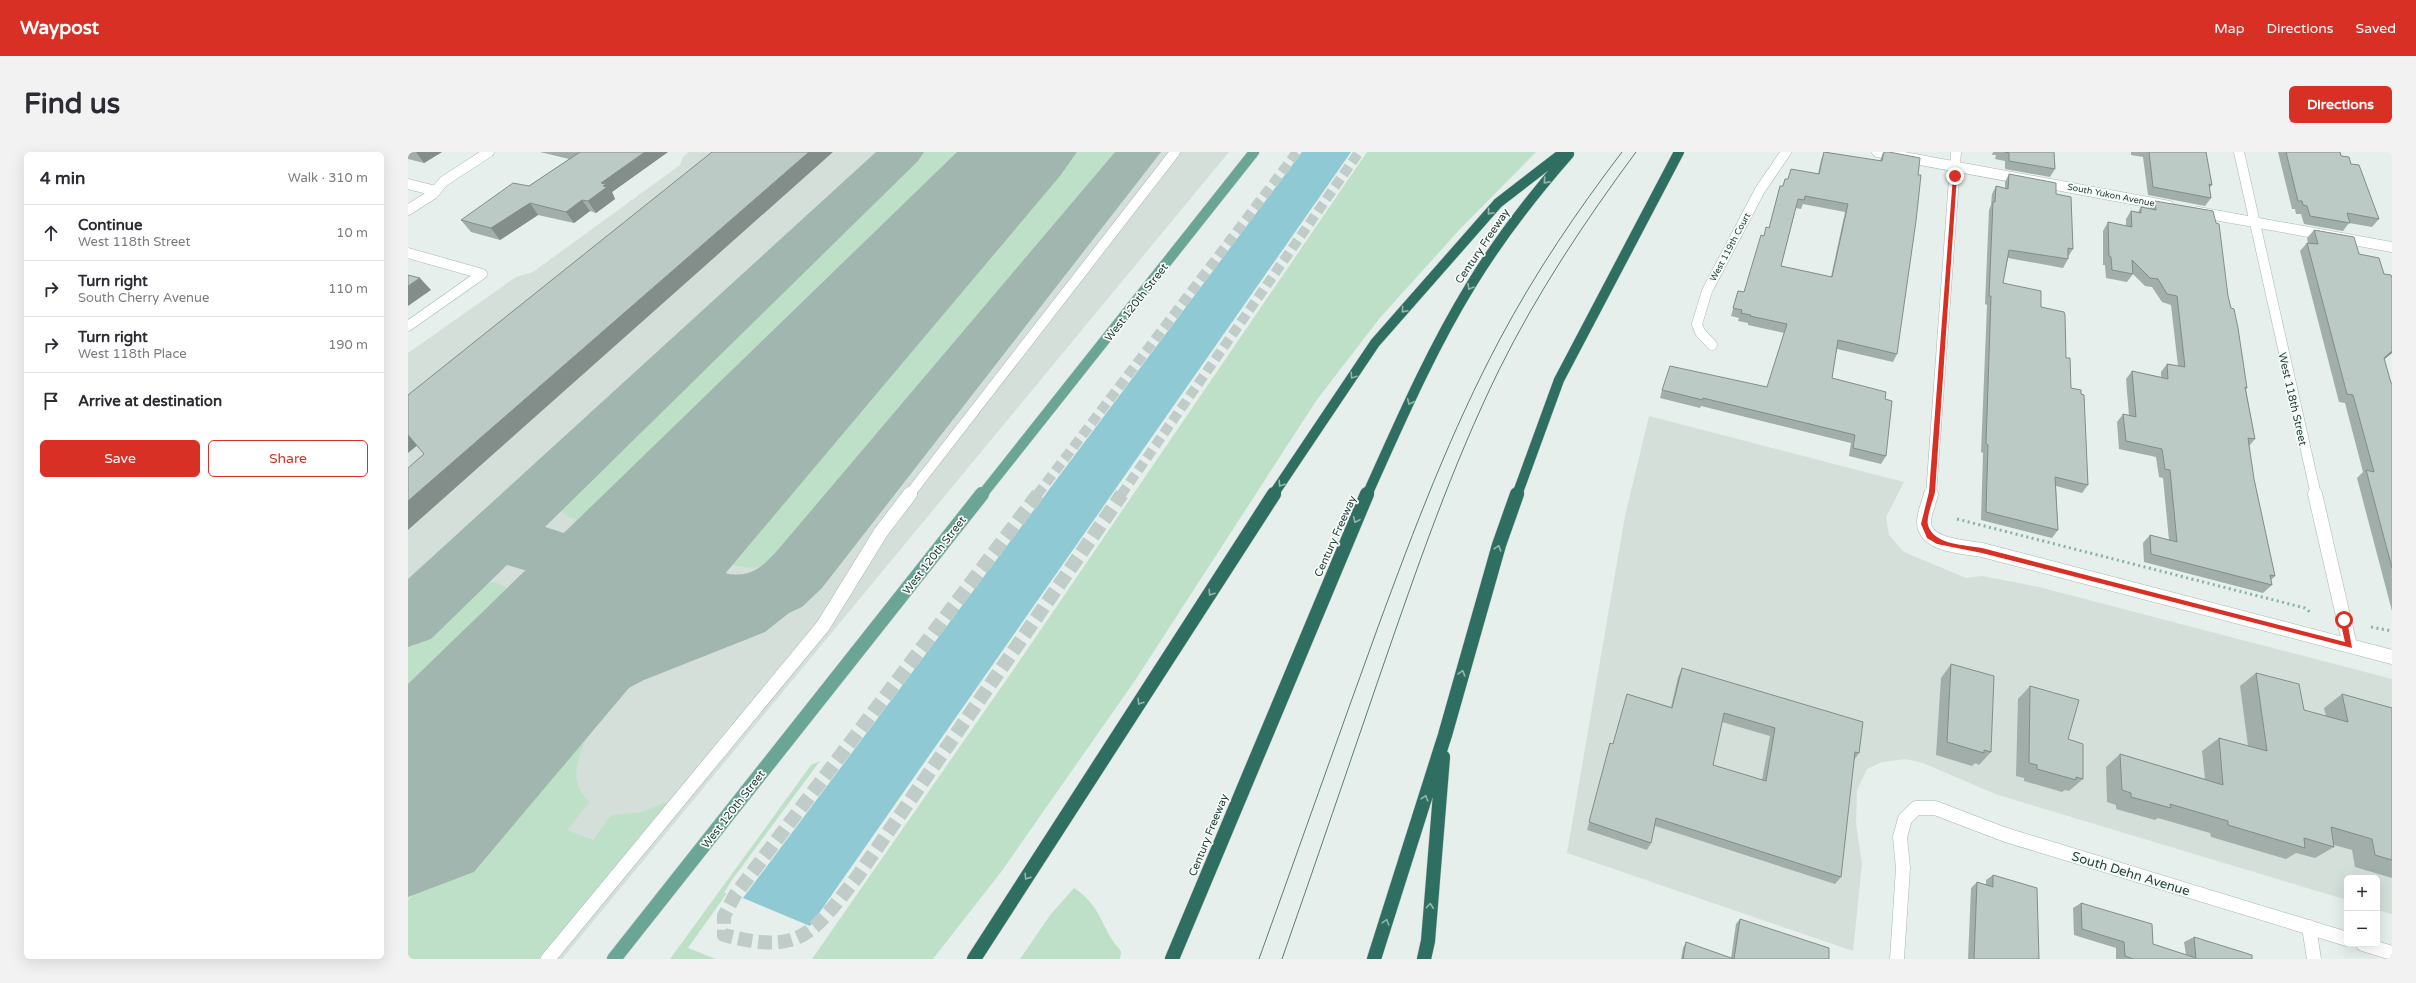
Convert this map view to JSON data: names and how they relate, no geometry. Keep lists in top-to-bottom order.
{
  "streets": {
    "highway": ["Century Freeway"],
    "main road": ["West 120th Street"],
    "street": [
      "South Yukon Avenue",
      "West 119th Court",
      "West 118th Street",
      "South Dehn Avenue"
    ]
  },
  "crossings": [
    ["South Yukon Avenue", "West 118th Street"]
  ],
  "page": {
    "header": "Waypost",
    "nav": ["Map", "Directions", "Saved"],
    "buttons": [
      "Directions",
      ["Save", "Share"]
    ],
    "title": "Find us",
    "heading": ["4 min", "Walk · 310 m"],
    "list": [
      ["Continue", "West 118th Street", "10 m"],
      ["Turn right", "South Cherry Avenue", "110 m"],
      ["Turn right", "West 118th Place", "190 m"],
      "Arrive at destination"
    ],
    "map_buttons": ["+", "−"]
  }
}
